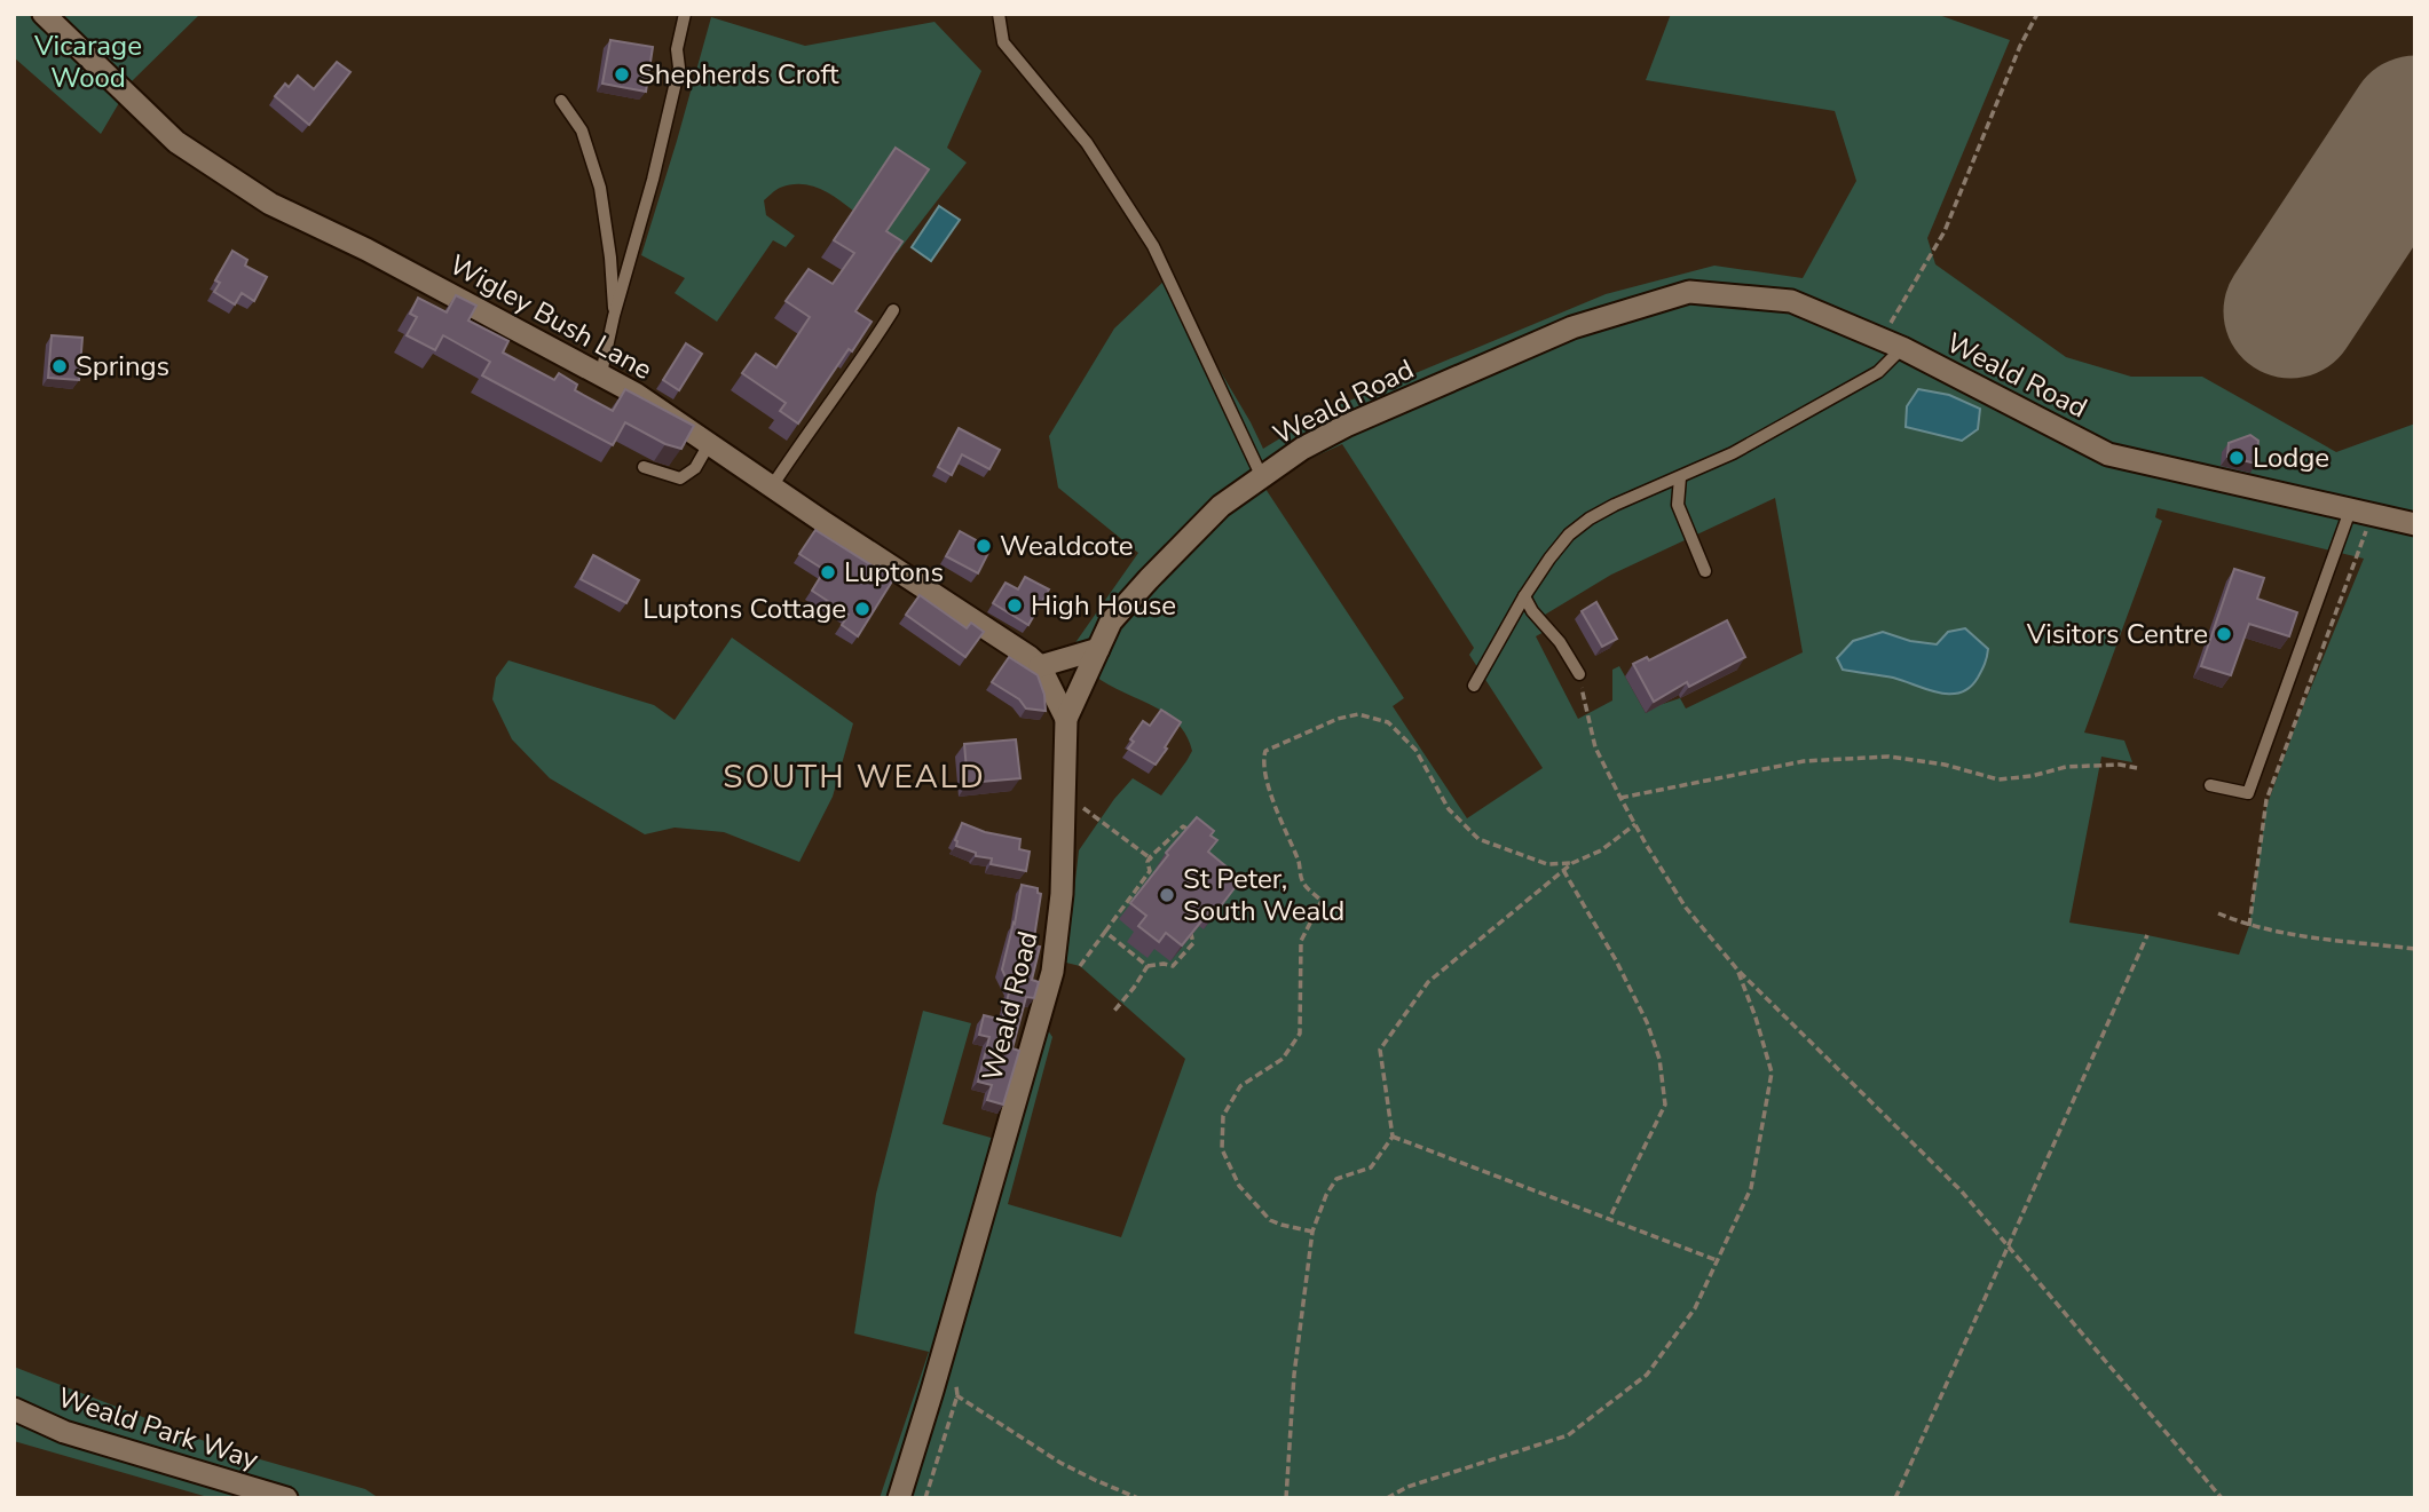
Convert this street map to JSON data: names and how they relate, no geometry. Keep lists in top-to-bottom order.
{
  "streets": {
    "street": ["Wigley Bush Lane", "Weald Road", "Weald Park Way"]
  },
  "crossings": [
    ["Wigley Bush Lane", "Weald Road"]
  ],
  "districts": ["SOUTH WEALD"],
  "parks": ["Vicarage Wood"],
  "places": [
    "Shepherds Croft",
    "Springs",
    "Lodge",
    "Wealdcote",
    "Luptons",
    "High House",
    "Luptons Cottage",
    "Visitors Centre",
    "St Peter, South Weald"
  ]
}
